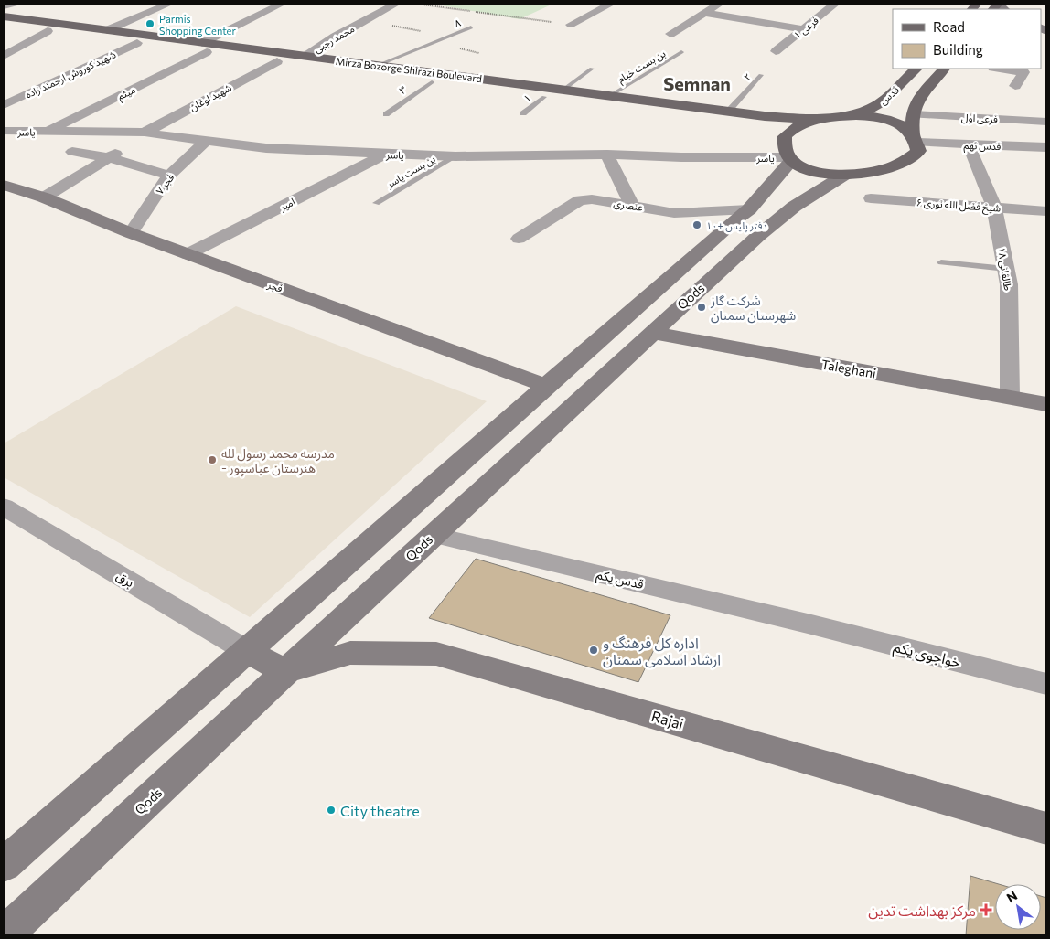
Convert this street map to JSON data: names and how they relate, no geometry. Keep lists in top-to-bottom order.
{
  "streets": {
    "main road": [
      "Mirza Bozorge Shirazi Boulevard",
      "قدس",
      "فجر",
      "Qods",
      "Taleghani",
      "Rajai"
    ],
    "street": [
      "فرعی ۱",
      "محمد رجبی",
      "شهید کوروش ارجمند زاده",
      "میثم",
      "شهید اوغان",
      "فرعی اول",
      "یاسر",
      "قدس نهم",
      "فجر ۷",
      "امیر",
      "عنصری",
      "شیخ فضل الله نوری ۶",
      "طالقانی ۱۸",
      "برق",
      "قدس یکم",
      "خواجوی یکم"
    ],
    "lane": [
      "۸",
      "بن بست خیام",
      "۲",
      "۳",
      "۱",
      "بن بست یاسر"
    ]
  },
  "crossings": [
    ["۸", "Mirza Bozorge Shirazi Boulevard"],
    ["محمد رجبی", "Mirza Bozorge Shirazi Boulevard"],
    ["بن بست خیام", "Mirza Bozorge Shirazi Boulevard"],
    ["Mirza Bozorge Shirazi Boulevard", "شهید کوروش ارجمند زاده"],
    ["Mirza Bozorge Shirazi Boulevard", "۲"],
    ["Mirza Bozorge Shirazi Boulevard", "۳"],
    ["Mirza Bozorge Shirazi Boulevard", "میثم"],
    ["Mirza Bozorge Shirazi Boulevard", "شهید اوغان"],
    ["Mirza Bozorge Shirazi Boulevard", "۱"],
    ["میثم", "یاسر"],
    ["شهید اوغان", "یاسر"],
    ["یاسر", "بن بست یاسر"],
    ["یاسر", "فجر ۷"],
    ["یاسر", "امیر"],
    ["یاسر", "Qods"],
    ["قدس نهم", "طالقانی ۱۸"],
    ["فجر ۷", "فجر"],
    ["امیر", "فجر"],
    ["عنصری", "Qods"],
    ["شیخ فضل الله نوری ۶", "طالقانی ۱۸"],
    ["طالقانی ۱۸", "Taleghani"],
    ["فجر", "Qods"],
    ["Qods", "Taleghani"],
    ["Qods", "برق"],
    ["Qods", "قدس یکم"],
    ["Qods", "Rajai"],
    ["قدس یکم", "خواجوی یکم"]
  ],
  "districts": ["Semnan"],
  "places": {
    "other": [
      "Parmis Shopping Center",
      "دفتر پلیس +۱۰",
      "شرکت گاز شهرستان سمنان",
      "مدرسه محمد رسول لله - هنرستان عباسپور",
      "اداره کل فرهنگ و ارشاد اسلامی سمنان",
      "City theatre"
    ],
    "health": ["مرکز بهداشت تدین"]
  },
  "legend": ["Road", "Building"],
  "north": "top left"
}
